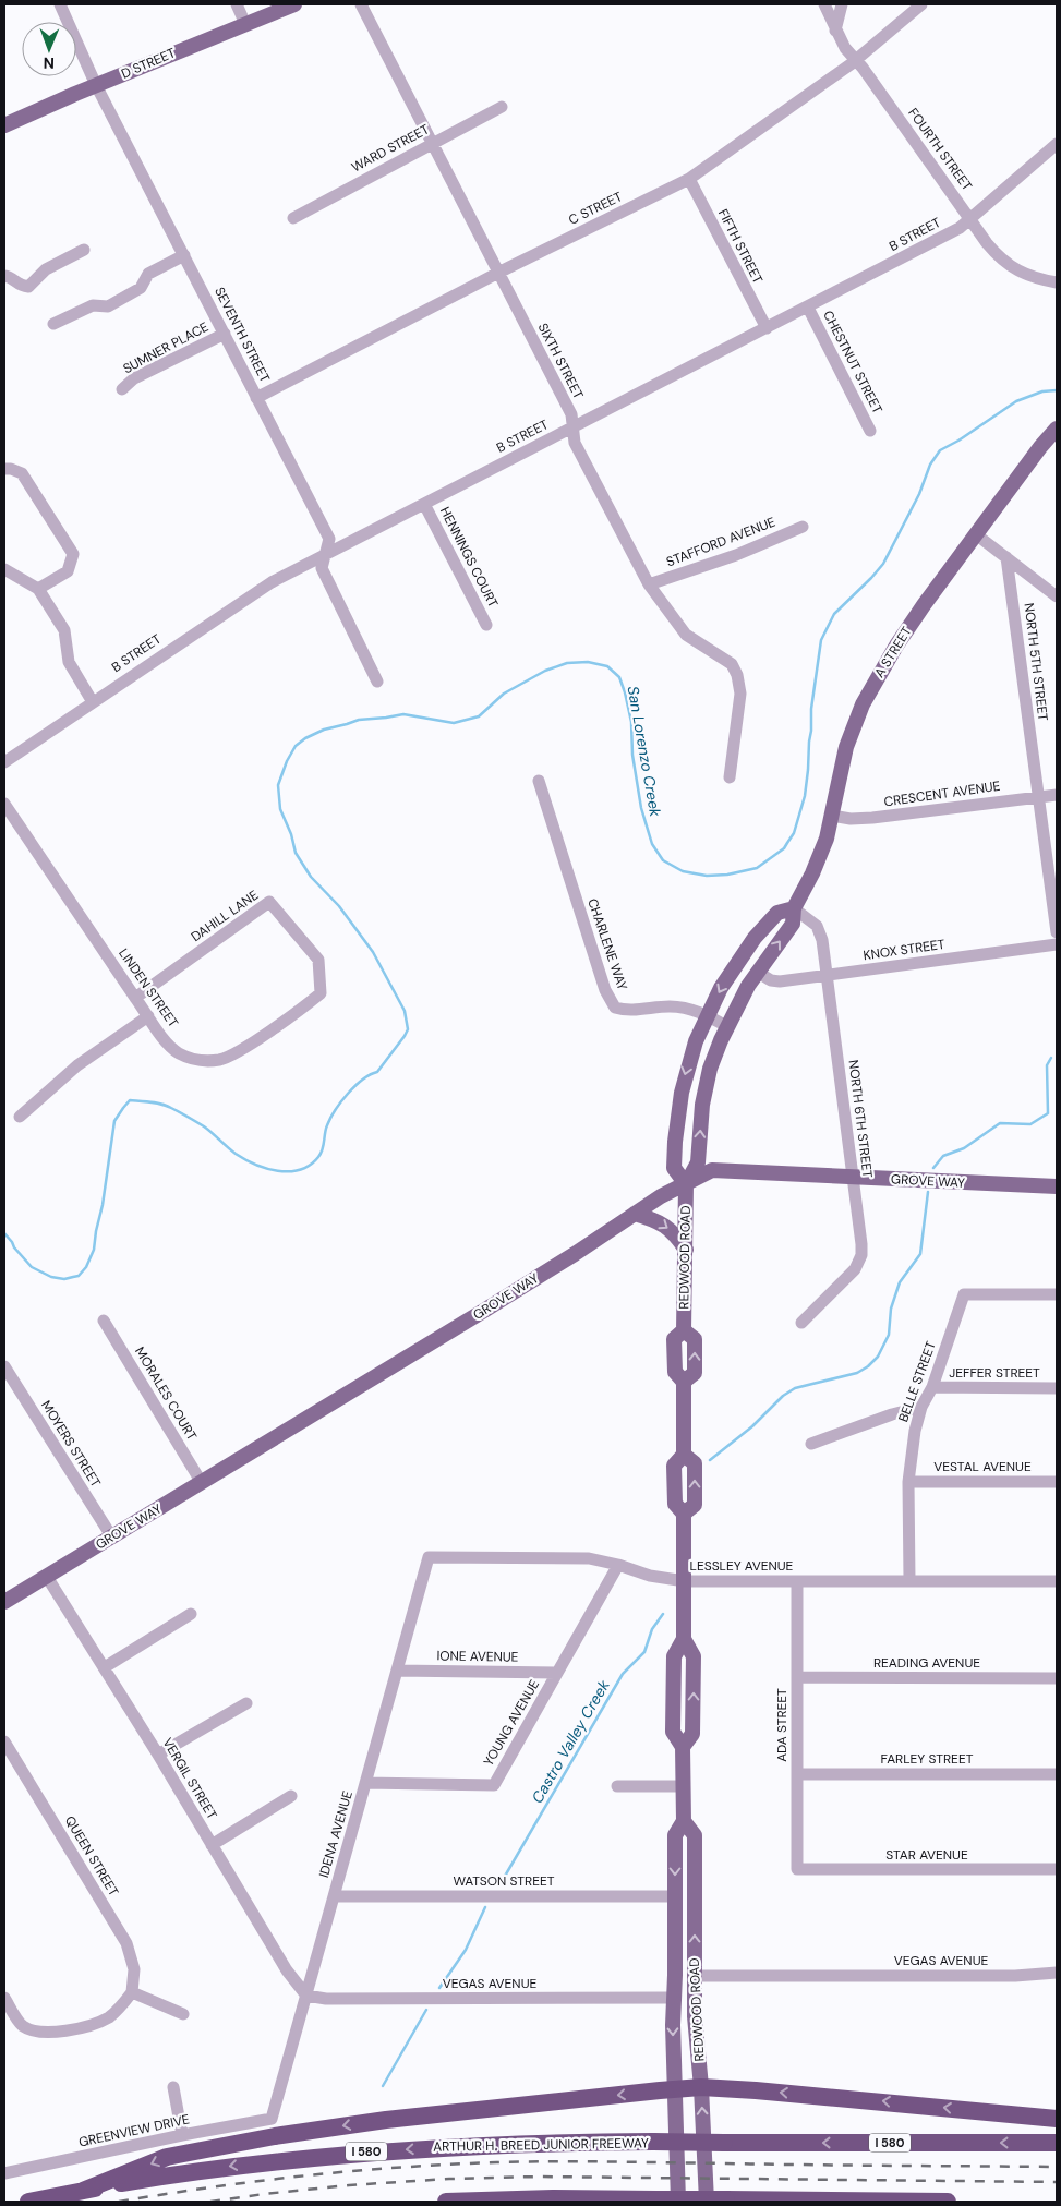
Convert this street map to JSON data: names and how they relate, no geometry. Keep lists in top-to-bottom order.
{
  "streets": {
    "highway": ["I 580", "ARTHUR H. BREED JUNIOR FREEWAY"],
    "main road": [
      "D STREET",
      "A STREET",
      "GROVE WAY",
      "REDWOOD ROAD"
    ],
    "street": [
      "WARD STREET",
      "FOURTH STREET",
      "C STREET",
      "B STREET",
      "FIFTH STREET",
      "SEVENTH STREET",
      "SUMNER PLACE",
      "SIXTH STREET",
      "CHESTNUT STREET",
      "STAFFORD AVENUE",
      "HENNINGS COURT",
      "NORTH 5TH STREET",
      "CRESCENT AVENUE",
      "DAHILL LANE",
      "CHARLENE WAY",
      "KNOX STREET",
      "LINDEN STREET",
      "NORTH 6TH STREET",
      "JEFFER STREET",
      "BELLE STREET",
      "MORALES COURT",
      "MOYERS STREET",
      "VESTAL AVENUE",
      "LESSLEY AVENUE",
      "IONE AVENUE",
      "READING AVENUE",
      "YOUNG AVENUE",
      "ADA STREET",
      "FARLEY STREET",
      "VERGIL STREET",
      "IDENA AVENUE",
      "STAR AVENUE",
      "QUEEN STREET",
      "WATSON STREET",
      "VEGAS AVENUE",
      "GREENVIEW DRIVE"
    ]
  },
  "crossings": [
    ["D STREET", "SEVENTH STREET"],
    ["WARD STREET", "SIXTH STREET"],
    ["FOURTH STREET", "C STREET"],
    ["FOURTH STREET", "B STREET"],
    ["C STREET", "FIFTH STREET"],
    ["C STREET", "SEVENTH STREET"],
    ["C STREET", "SIXTH STREET"],
    ["B STREET", "FIFTH STREET"],
    ["B STREET", "SEVENTH STREET"],
    ["B STREET", "SIXTH STREET"],
    ["B STREET", "CHESTNUT STREET"],
    ["B STREET", "HENNINGS COURT"],
    ["SEVENTH STREET", "SUMNER PLACE"],
    ["SIXTH STREET", "STAFFORD AVENUE"],
    ["A STREET", "CRESCENT AVENUE"],
    ["A STREET", "CHARLENE WAY"],
    ["A STREET", "KNOX STREET"],
    ["A STREET", "NORTH 6TH STREET"],
    ["A STREET", "REDWOOD ROAD"],
    ["NORTH 5TH STREET", "CRESCENT AVENUE"],
    ["DAHILL LANE", "LINDEN STREET"],
    ["CHARLENE WAY", "REDWOOD ROAD"],
    ["KNOX STREET", "NORTH 6TH STREET"],
    ["NORTH 6TH STREET", "GROVE WAY"],
    ["GROVE WAY", "REDWOOD ROAD"],
    ["GROVE WAY", "MORALES COURT"],
    ["GROVE WAY", "MOYERS STREET"],
    ["GROVE WAY", "VERGIL STREET"],
    ["REDWOOD ROAD", "LESSLEY AVENUE"],
    ["REDWOOD ROAD", "WATSON STREET"],
    ["REDWOOD ROAD", "VEGAS AVENUE"],
    ["JEFFER STREET", "BELLE STREET"],
    ["BELLE STREET", "VESTAL AVENUE"],
    ["BELLE STREET", "LESSLEY AVENUE"],
    ["LESSLEY AVENUE", "YOUNG AVENUE"],
    ["LESSLEY AVENUE", "ADA STREET"],
    ["LESSLEY AVENUE", "IDENA AVENUE"],
    ["IONE AVENUE", "YOUNG AVENUE"],
    ["IONE AVENUE", "IDENA AVENUE"],
    ["READING AVENUE", "ADA STREET"],
    ["YOUNG AVENUE", "IDENA AVENUE"],
    ["ADA STREET", "FARLEY STREET"],
    ["ADA STREET", "STAR AVENUE"],
    ["VERGIL STREET", "IDENA AVENUE"],
    ["VERGIL STREET", "VEGAS AVENUE"],
    ["IDENA AVENUE", "WATSON STREET"],
    ["IDENA AVENUE", "VEGAS AVENUE"],
    ["IDENA AVENUE", "GREENVIEW DRIVE"]
  ],
  "water": ["San Lorenzo Creek", "Castro Valley Creek"],
  "north": "bottom"
}
